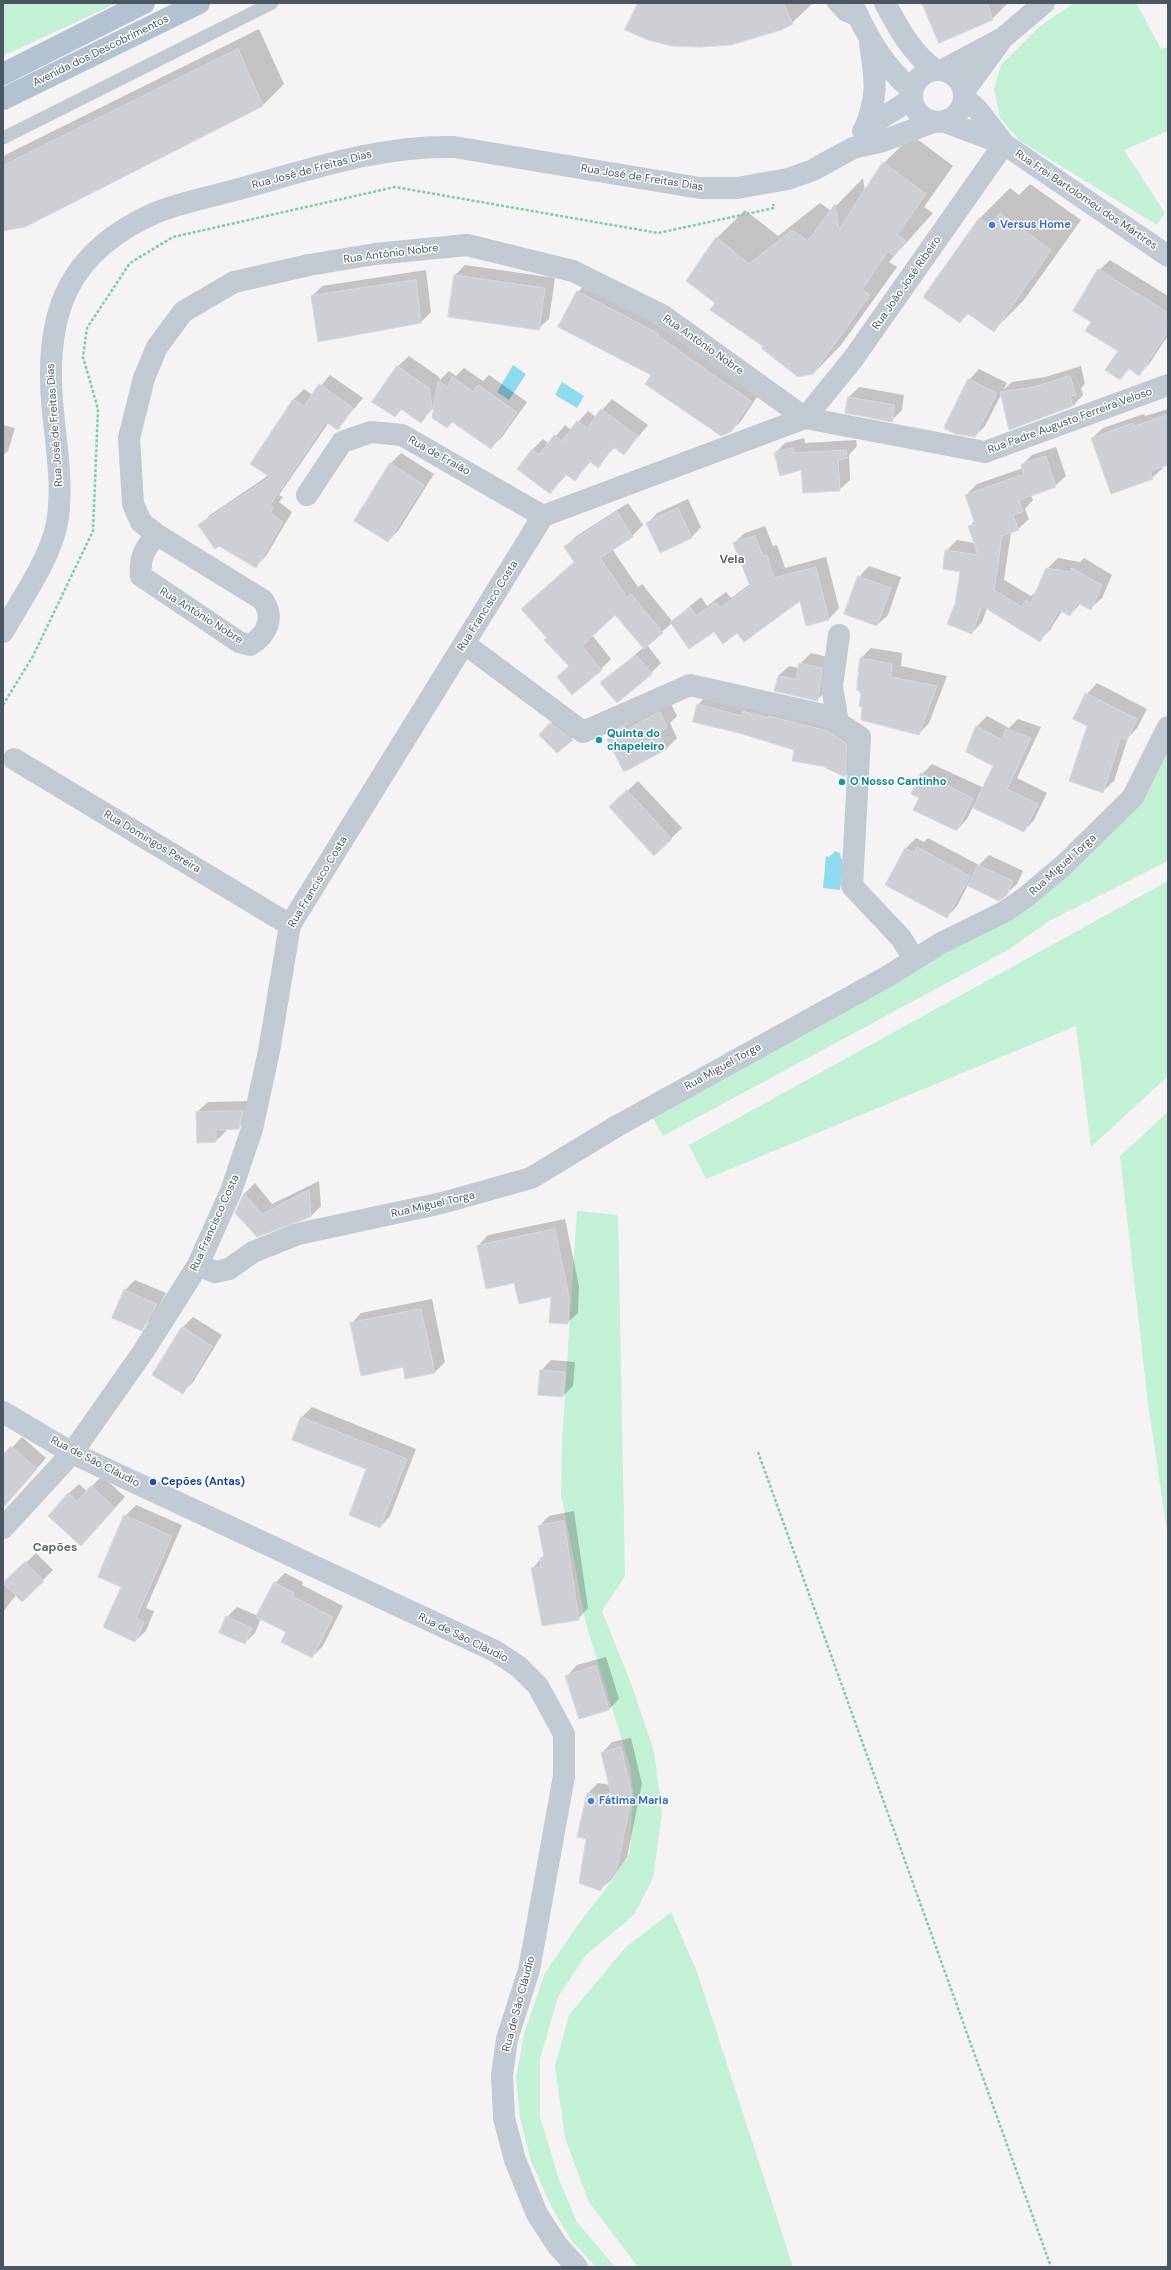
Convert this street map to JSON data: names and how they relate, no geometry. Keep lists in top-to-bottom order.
{
  "streets": {
    "main road": [
      "Avenida dos Descobrimentos",
      "Rua José de Freitas Dias",
      "Rua Frei Bartolomeu dos Mártires",
      "Rua de São Cláudio"
    ],
    "street": [
      "Rua António Nobre",
      "Rua João José Ribeiro",
      "Rua Padre Augusto Ferreira Veloso",
      "Rua de Fraião",
      "Rua Francisco Costa",
      "Rua Domingos Pereira",
      "Rua Miguel Torga"
    ]
  },
  "crossings": [
    ["Rua José de Freitas Dias", "Rua Frei Bartolomeu dos Mártires"],
    ["Rua Frei Bartolomeu dos Mártires", "Rua João José Ribeiro"],
    ["Rua António Nobre", "Rua João José Ribeiro"],
    ["Rua António Nobre", "Rua Padre Augusto Ferreira Veloso"],
    ["Rua João José Ribeiro", "Rua Padre Augusto Ferreira Veloso"],
    ["Rua de Fraião", "Rua Francisco Costa"],
    ["Rua Francisco Costa", "Rua Domingos Pereira"],
    ["Rua Francisco Costa", "Rua Miguel Torga"],
    ["Rua Francisco Costa", "Rua de São Cláudio"]
  ],
  "districts": ["Vela", "Capões"],
  "places": [
    "Versus Home",
    "Quinta do chapeleiro",
    "O Nosso Cantinho",
    "Cepões (Antas)",
    "Fátima Maria"
  ]
}
